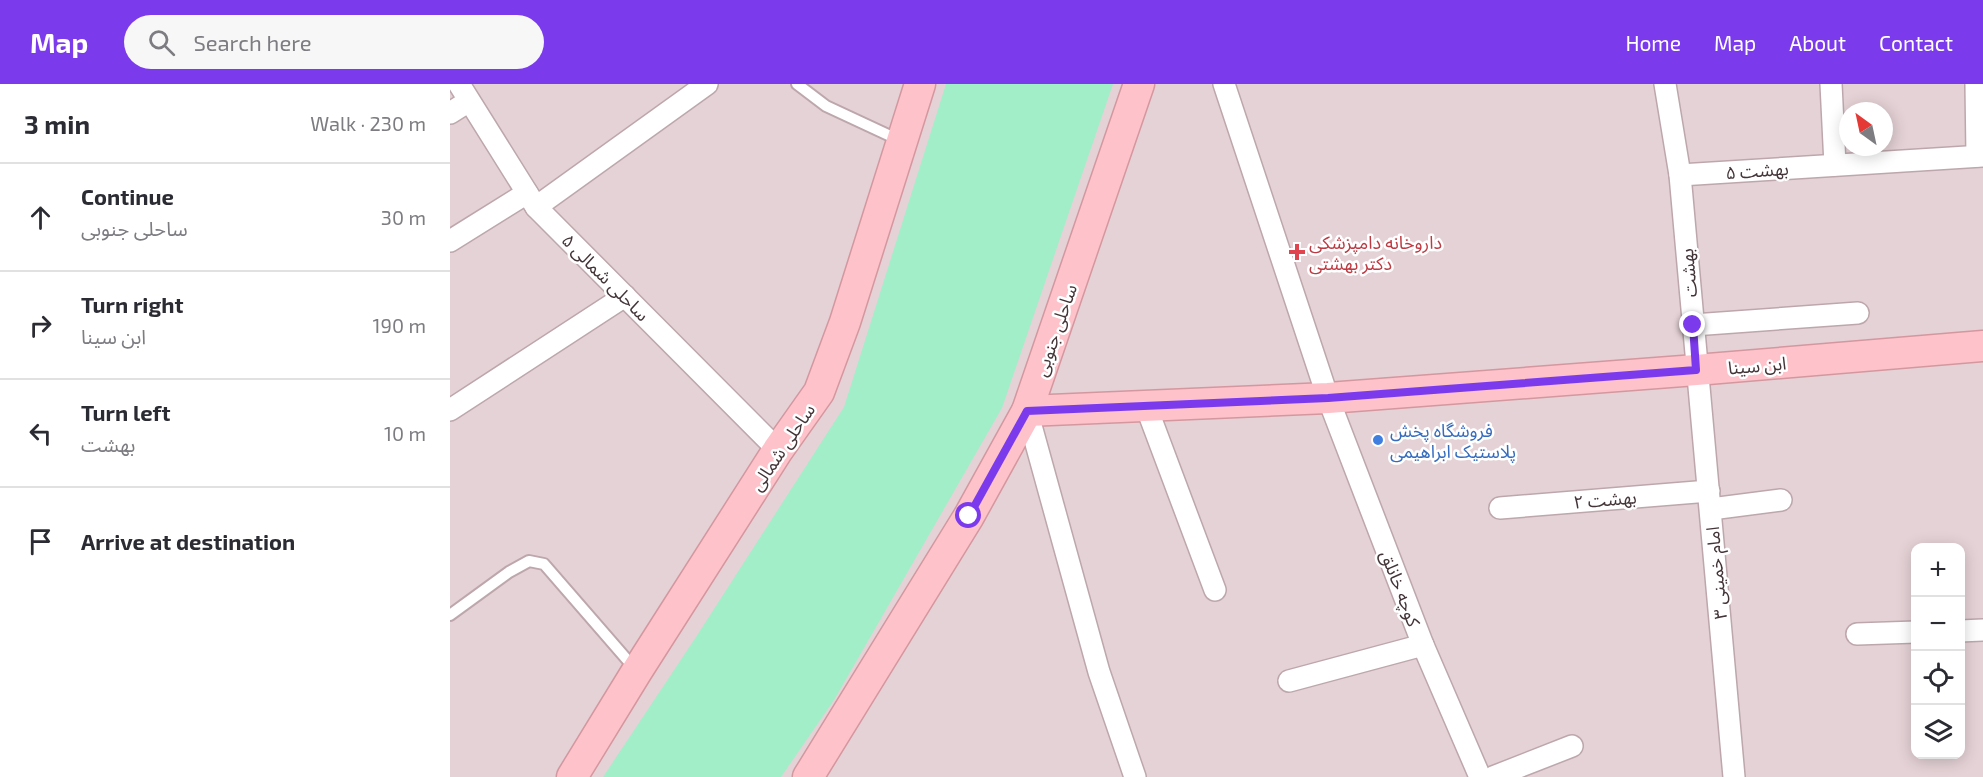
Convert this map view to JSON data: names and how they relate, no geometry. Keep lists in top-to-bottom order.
{
  "streets": {
    "street": [
      "بهشت ۵",
      "بهشت",
      "ساحلی شمالی ۵",
      "ساحلی جنوبی",
      "ابن سینا",
      "ساحلی شمالی",
      "بهشت ۲",
      "امام خمینی ۳",
      "کوچه خانلق"
    ]
  },
  "crossings": [
    ["بهشت ۵", "بهشت"],
    ["بهشت", "ابن سینا"],
    ["بهشت", "امام خمینی ۳"],
    ["ساحلی شمالی ۵", "ساحلی شمالی"],
    ["ساحلی جنوبی", "ابن سینا"],
    ["ابن سینا", "امام خمینی ۳"],
    ["ابن سینا", "کوچه خانلق"],
    ["بهشت ۲", "امام خمینی ۳"]
  ],
  "places": {
    "health": ["داروخانه دامپزشکی دکتر بهشتی"],
    "other": ["فروشگاه پخش پلاستیک ابراهیمی"]
  },
  "north": "top left",
  "page": {
    "header": "Map",
    "search": "Search here",
    "nav": [
      "Home",
      "Map",
      "About",
      "Contact"
    ],
    "heading": ["3 min", "Walk · 230 m"],
    "list": [
      ["Continue", "ساحلی جنوبی", "30 m"],
      ["Turn right", "ابن سینا", "190 m"],
      ["Turn left", "بهشت", "10 m"],
      "Arrive at destination"
    ],
    "map_buttons": ["+", "−"]
  }
}
